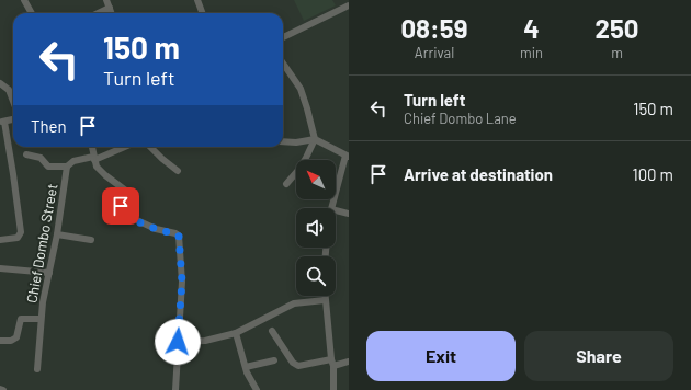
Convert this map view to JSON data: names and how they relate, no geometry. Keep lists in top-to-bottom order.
{
  "streets": {
    "street": ["Chief Dombo Street"]
  },
  "north": "top left",
  "page": {
    "eta": [
      "08:59",
      "Arrival",
      "4",
      "min",
      "250",
      "m"
    ],
    "turn": ["150 m", "Turn left"],
    "list": [
      {
        "name": "Turn left",
        "note": "Chief Dombo Lane",
        "value": "150 m"
      },
      {
        "name": "Arrive at destination",
        "value": "100 m"
      }
    ],
    "then": "Then",
    "buttons": ["Exit", "Share"]
  }
}
